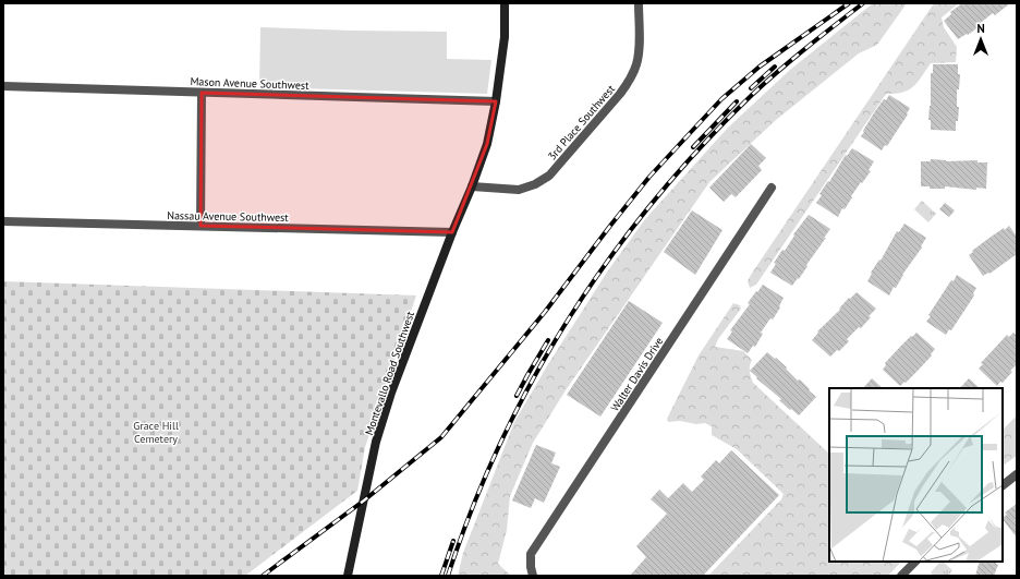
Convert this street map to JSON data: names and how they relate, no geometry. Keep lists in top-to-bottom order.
{
  "streets": {
    "main road": ["Montevallo Road Southwest"],
    "street": [
      "Mason Avenue Southwest",
      "3rd Place Southwest",
      "Nassau Avenue Southwest",
      "Walter Davis Drive"
    ]
  },
  "crossings": [
    ["Mason Avenue Southwest", "Montevallo Road Southwest"],
    ["3rd Place Southwest", "Montevallo Road Southwest"],
    ["Nassau Avenue Southwest", "Montevallo Road Southwest"]
  ],
  "parks": ["Grace Hill Cemetery"],
  "north": "top"
}
